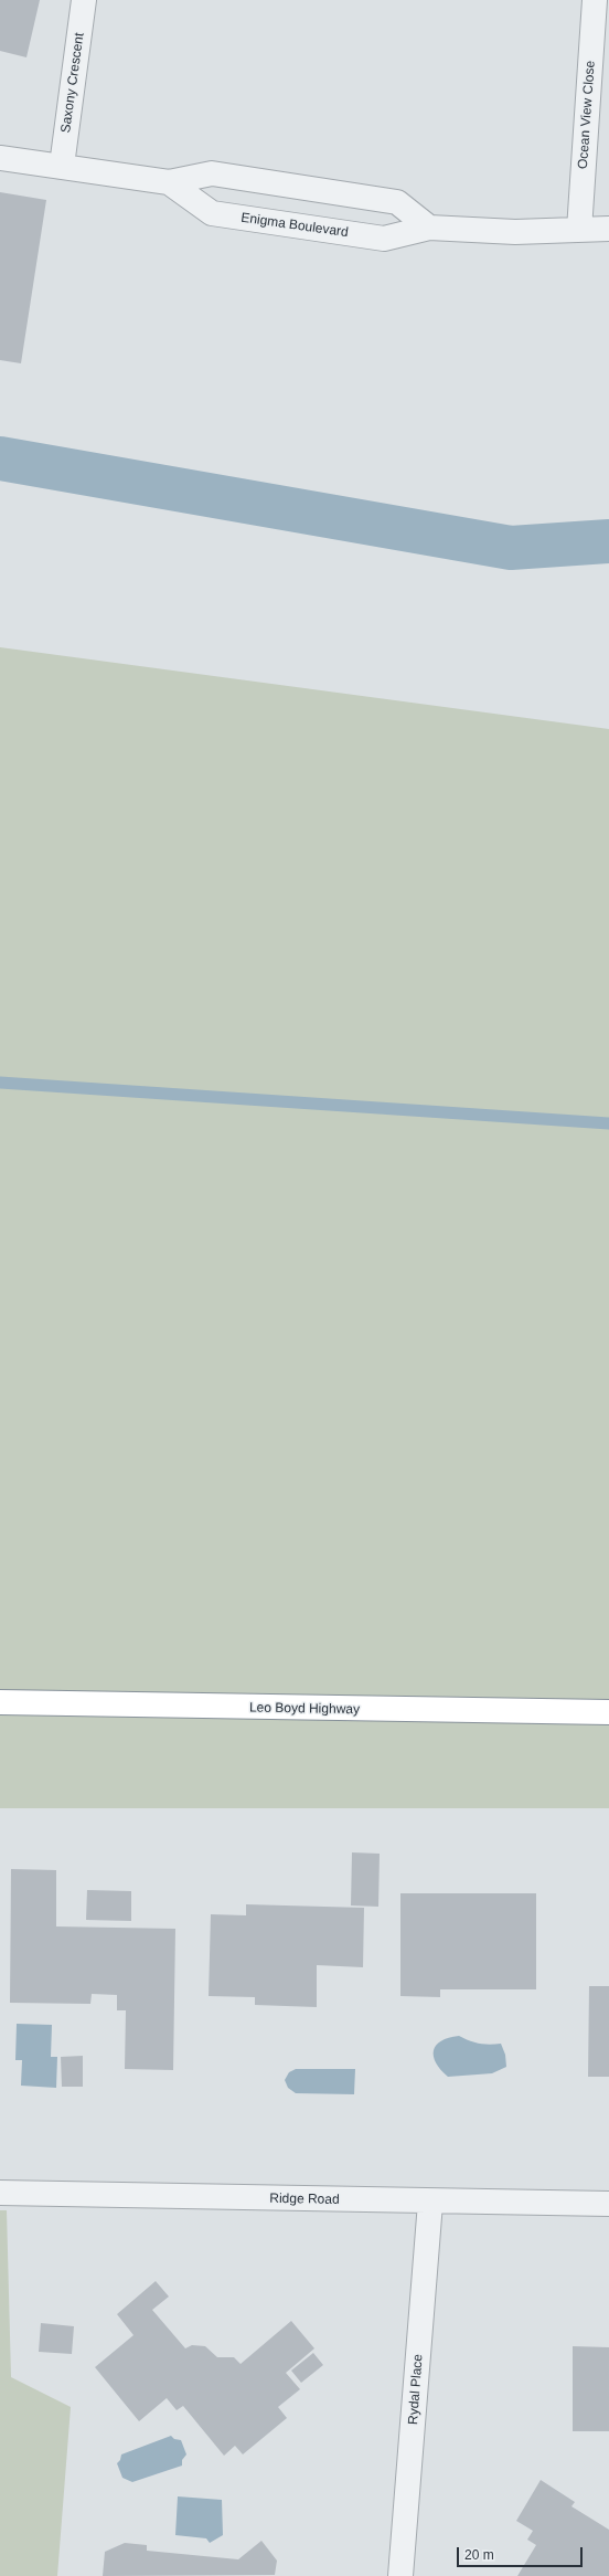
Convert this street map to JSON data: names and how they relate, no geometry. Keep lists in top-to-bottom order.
{
  "streets": {
    "highway": ["Leo Boyd Highway"],
    "street": [
      "Saxony Crescent",
      "Ocean View Close",
      "Enigma Boulevard",
      "Ridge Road",
      "Rydal Place"
    ]
  },
  "crossings": [
    ["Saxony Crescent", "Enigma Boulevard"],
    ["Ocean View Close", "Enigma Boulevard"],
    ["Ridge Road", "Rydal Place"]
  ],
  "scale_bar": "20 m"
}
